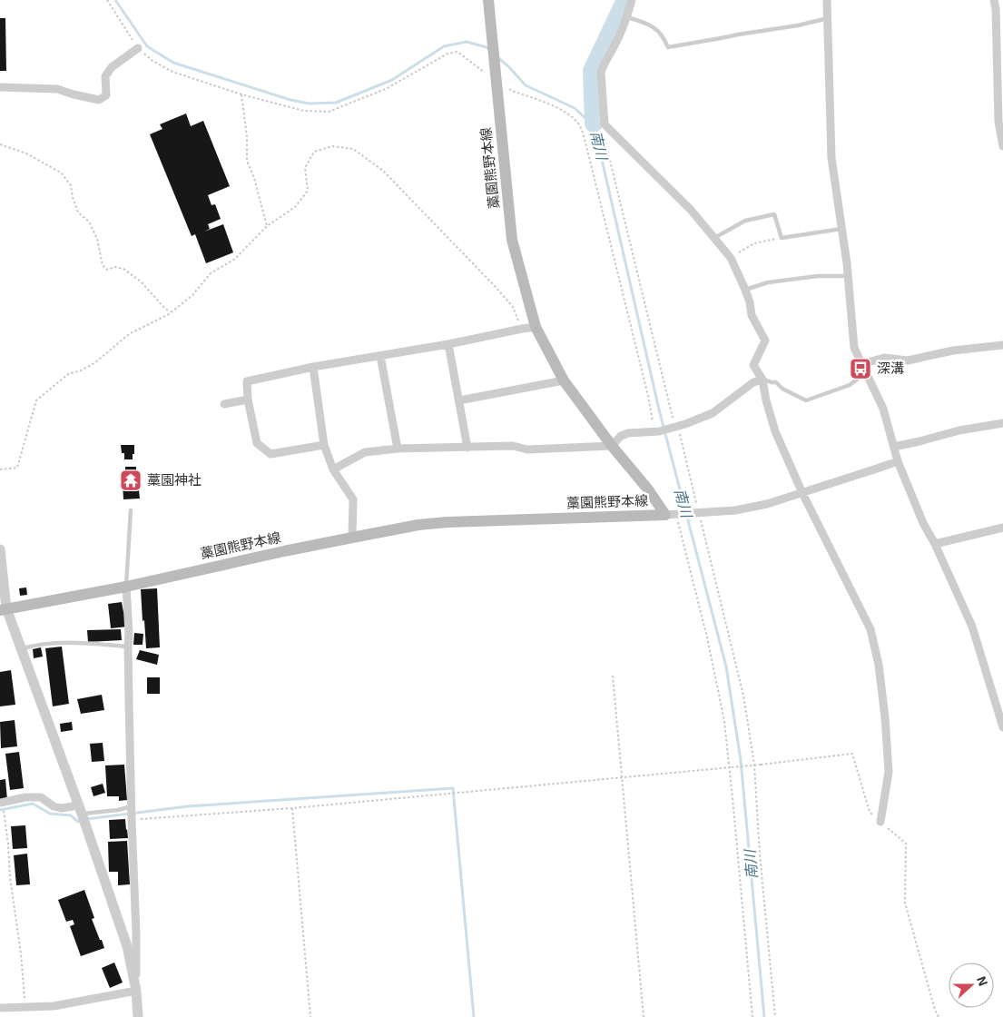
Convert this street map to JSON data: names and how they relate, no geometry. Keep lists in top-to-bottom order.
{
  "streets": {
    "main road": ["藁園熊野本線"]
  },
  "water": ["南川"],
  "places": {
    "bus stop": ["深溝"],
    "temple": ["藁園神社"]
  },
  "north": "right"
}
